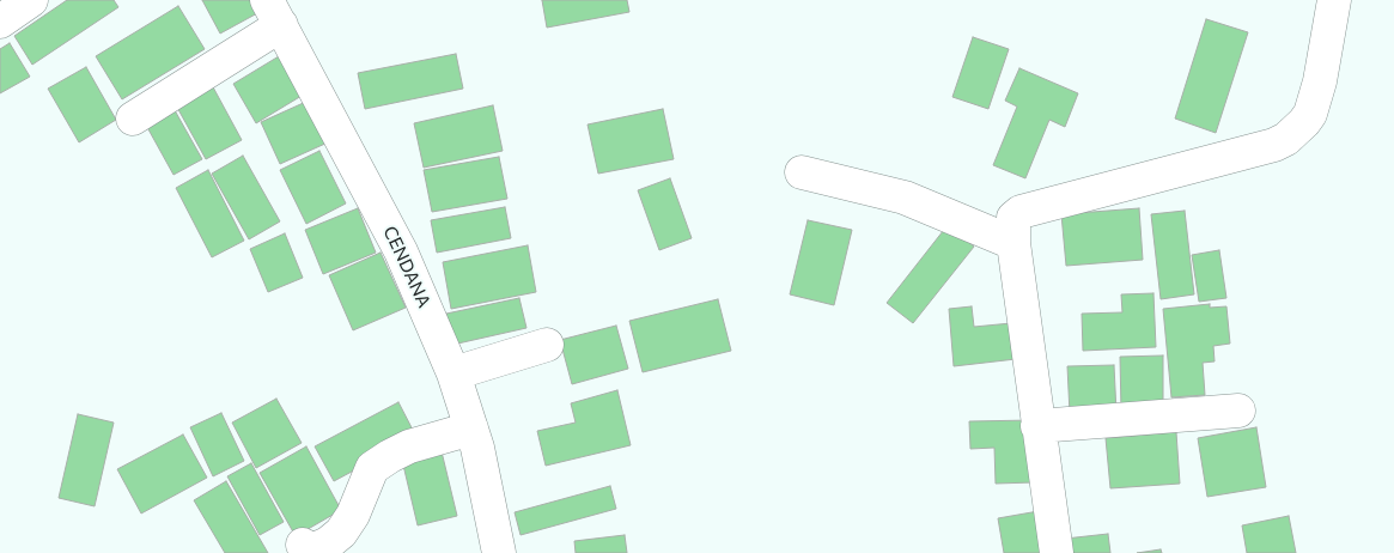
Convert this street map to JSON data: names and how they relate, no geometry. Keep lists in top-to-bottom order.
{
  "streets": {
    "street": ["CENDANA"]
  }
}
